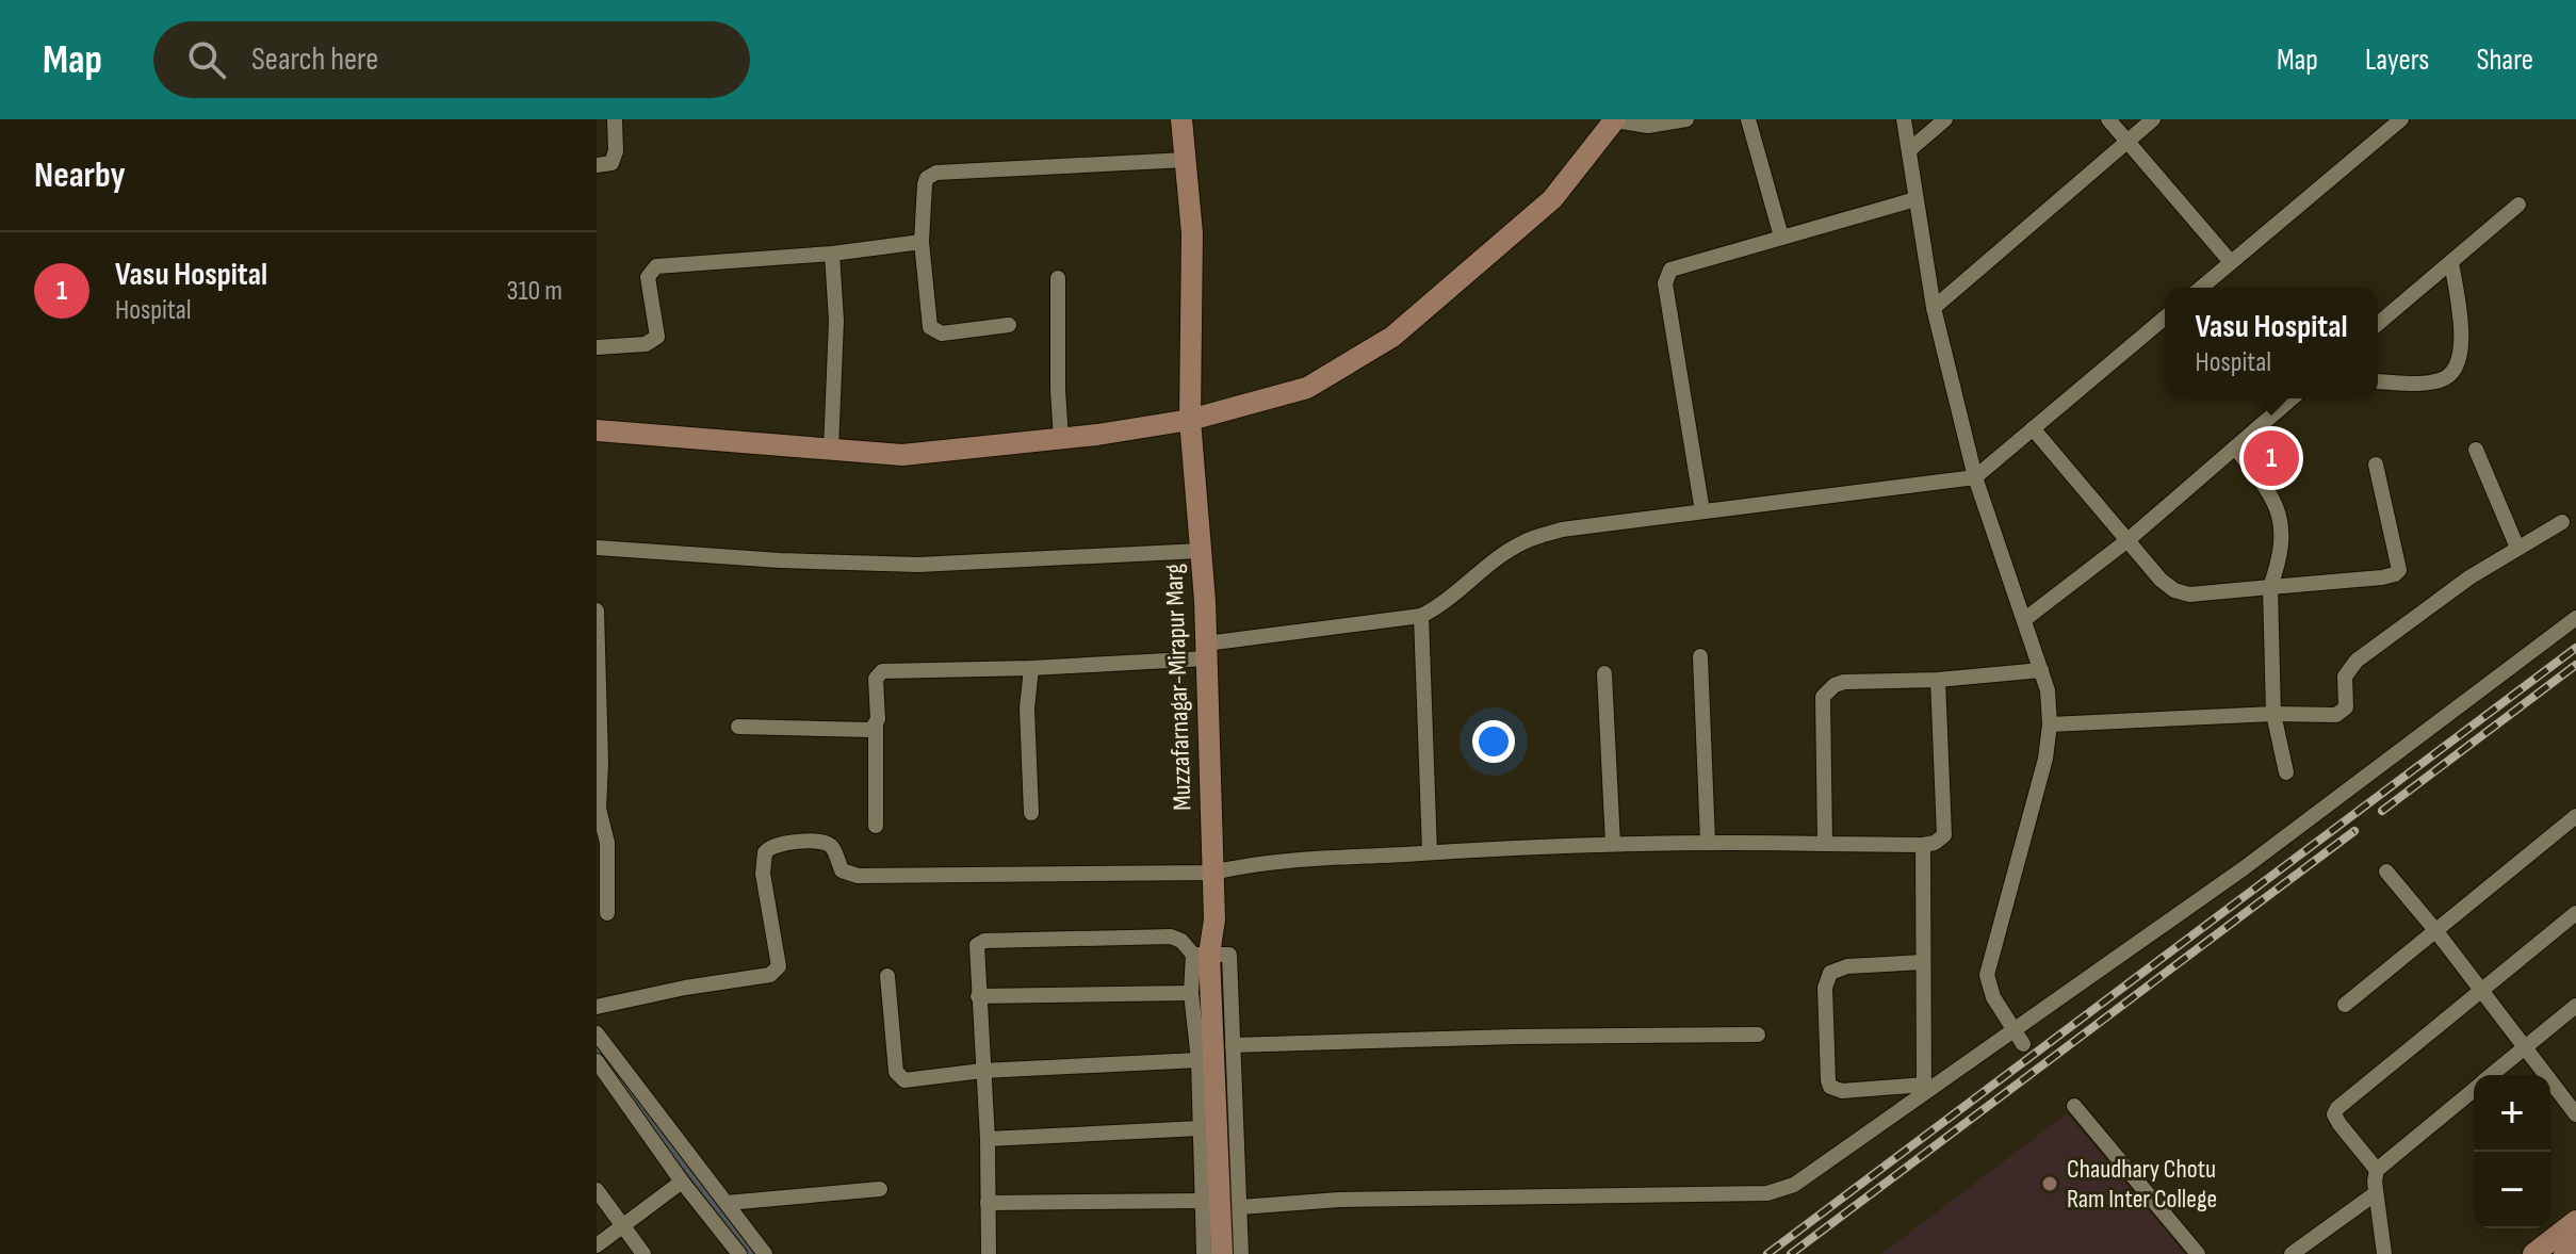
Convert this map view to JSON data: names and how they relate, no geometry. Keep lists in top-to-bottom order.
{
  "streets": {
    "main road": ["Muzzafarnagar-Mirapur Marg"]
  },
  "places": ["Chaudhary Chotu Ram Inter College"],
  "page": {
    "header": "Map",
    "search": "Search here",
    "nav": ["Map", "Layers", "Share"],
    "heading": "Nearby",
    "list": [
      {
        "mark": "1",
        "name": "Vasu Hospital",
        "note": "Hospital",
        "value": "310 m"
      }
    ],
    "popup": ["Vasu Hospital", "Hospital"],
    "pins": "1",
    "map_buttons": ["+", "−"]
  }
}
